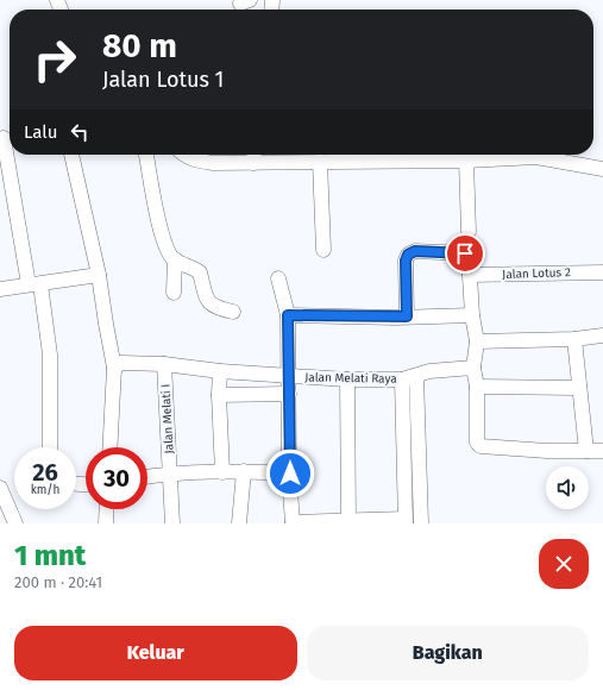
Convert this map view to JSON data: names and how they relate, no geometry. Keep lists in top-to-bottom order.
{
  "streets": {
    "street": ["Jalan Lotus 2", "Jalan Melati Raya", "Jalan Melati I"]
  },
  "crossings": [
    ["Jalan Melati Raya", "Jalan Melati I"]
  ],
  "page": {
    "turn": ["80 m", "Jalan Lotus 1"],
    "then": "Lalu",
    "speed": "26 km/h",
    "limit": "30",
    "heading": ["1 mnt", "200 m · 20:41"],
    "buttons": ["Keluar", "Bagikan"]
  }
}
